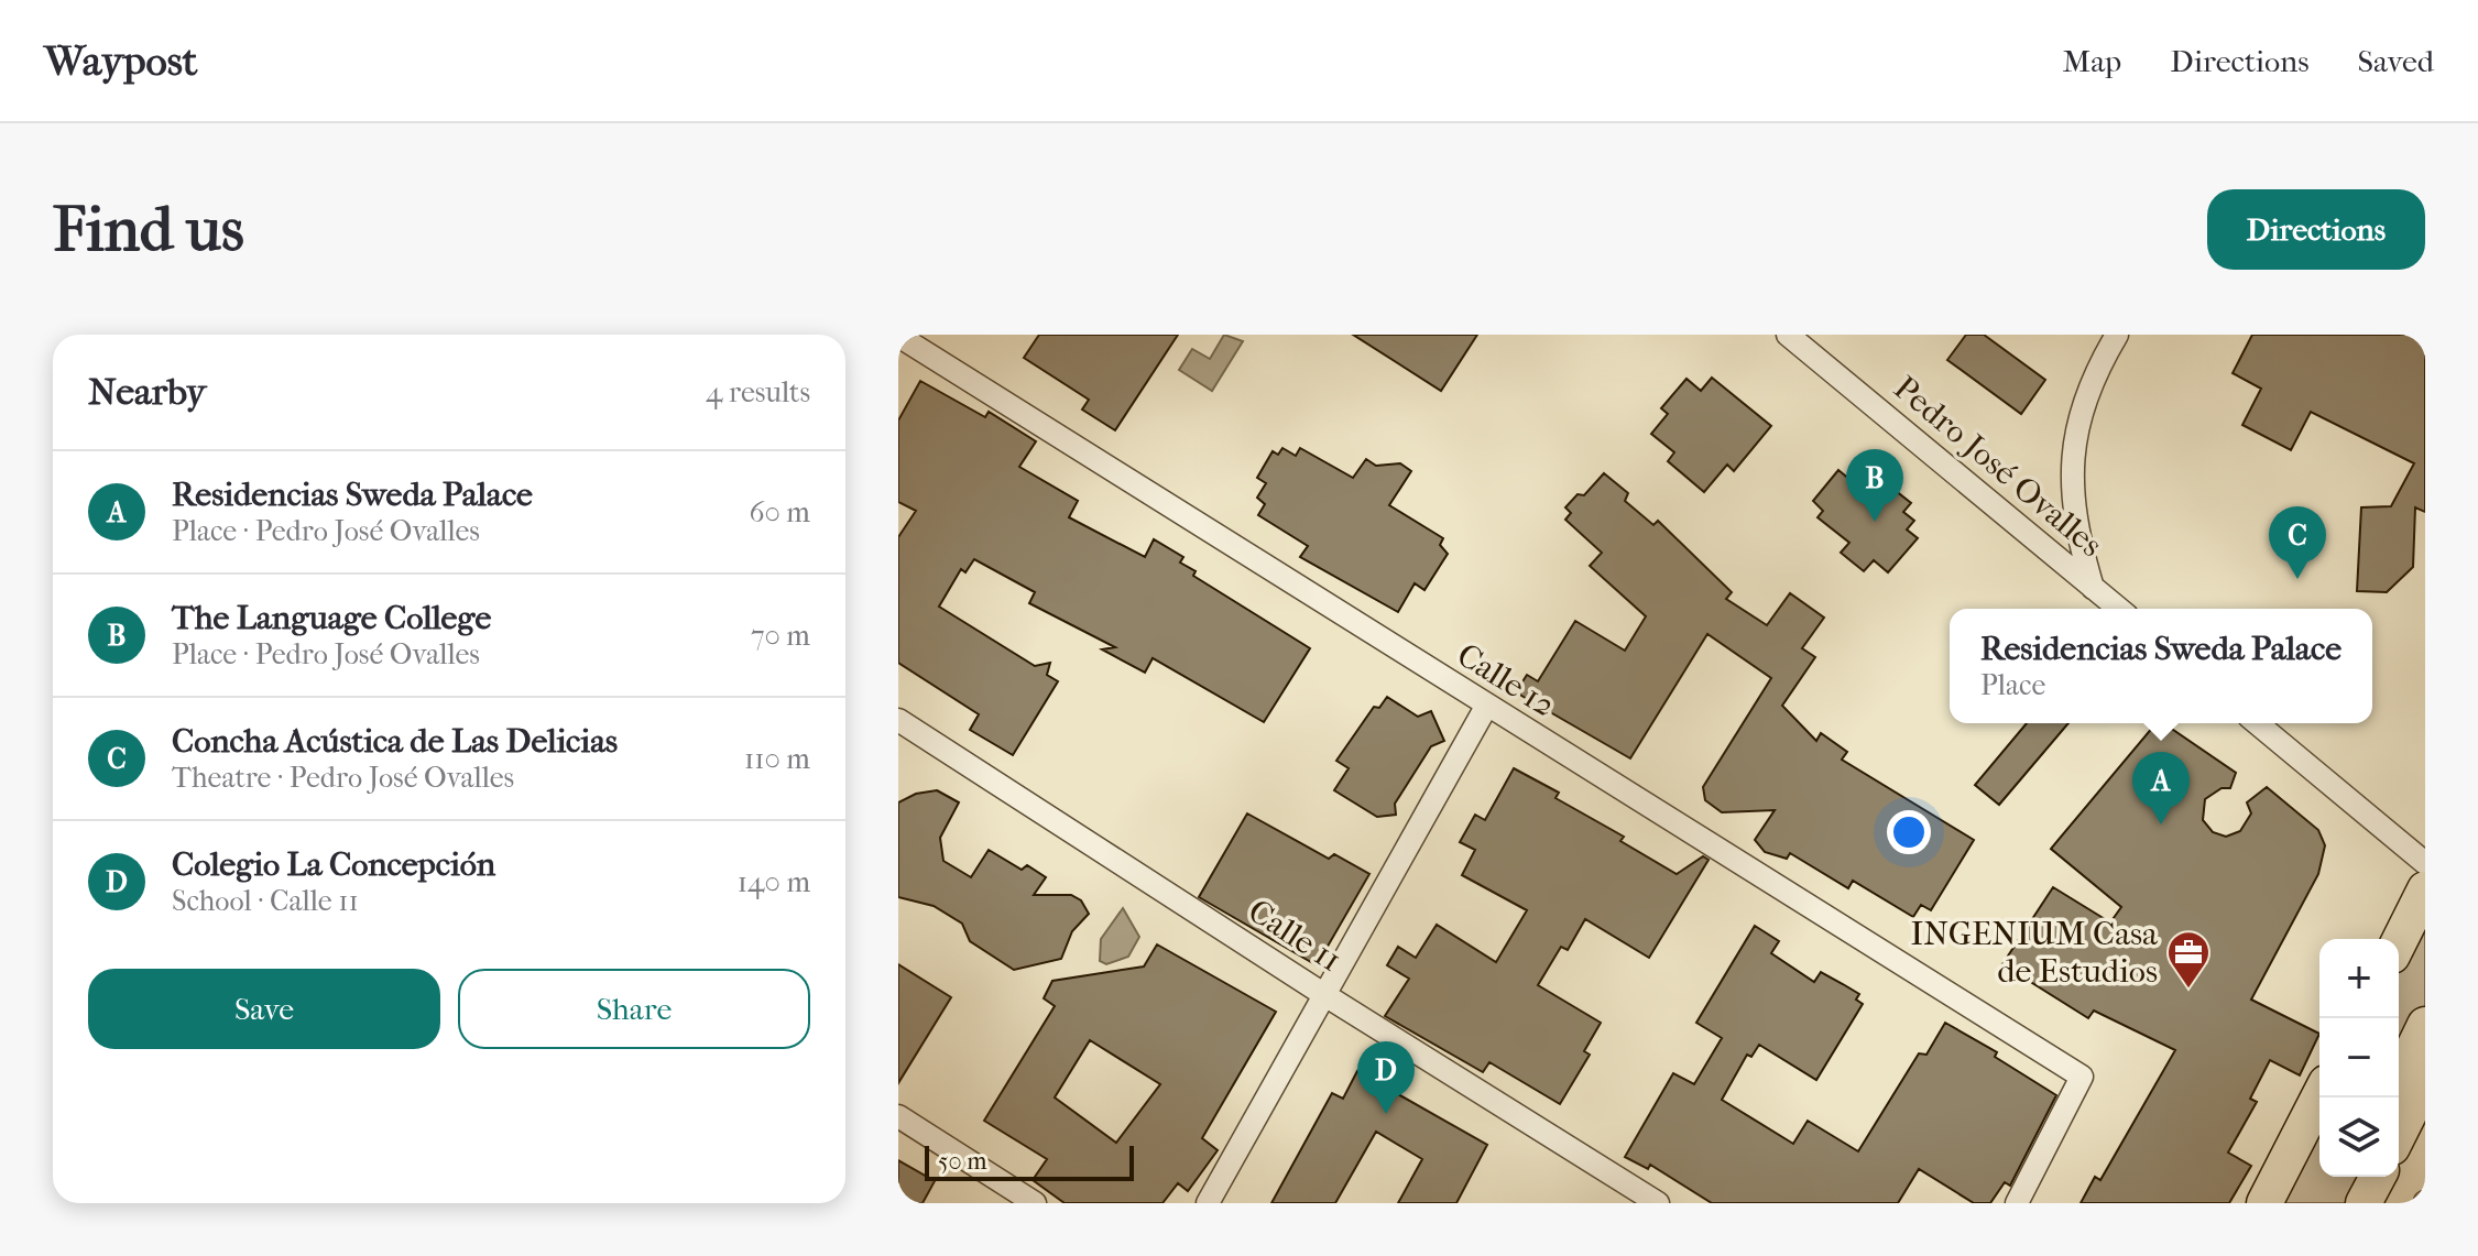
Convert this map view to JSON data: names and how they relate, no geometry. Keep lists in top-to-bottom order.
{
  "streets": {
    "street": ["Pedro José Ovalles", "Calle 12", "Calle 11"]
  },
  "places": {
    "office": ["INGENIUM Casa de Estudios"]
  },
  "scale_bar": "50 m",
  "page": {
    "header": "Waypost",
    "nav": ["Map", "Directions", "Saved"],
    "buttons": [
      "Directions",
      ["Save", "Share"]
    ],
    "title": "Find us",
    "heading": ["Nearby", "4 results"],
    "list": [
      {
        "mark": "A",
        "name": "Residencias Sweda Palace",
        "note": "Place · Pedro José Ovalles",
        "value": "60 m"
      },
      {
        "mark": "B",
        "name": "The Language College",
        "note": "Place · Pedro José Ovalles",
        "value": "70 m"
      },
      {
        "mark": "C",
        "name": "Concha Acústica de Las Delicias",
        "note": "Theatre · Pedro José Ovalles",
        "value": "110 m"
      },
      {
        "mark": "D",
        "name": "Colegio La Concepción",
        "note": "School · Calle 11",
        "value": "140 m"
      }
    ],
    "pins": [
      "B",
      "C",
      "A",
      "D"
    ],
    "popup": ["Residencias Sweda Palace", "Place"],
    "map_buttons": ["+", "−"],
    "scale": "50 m"
  }
}
